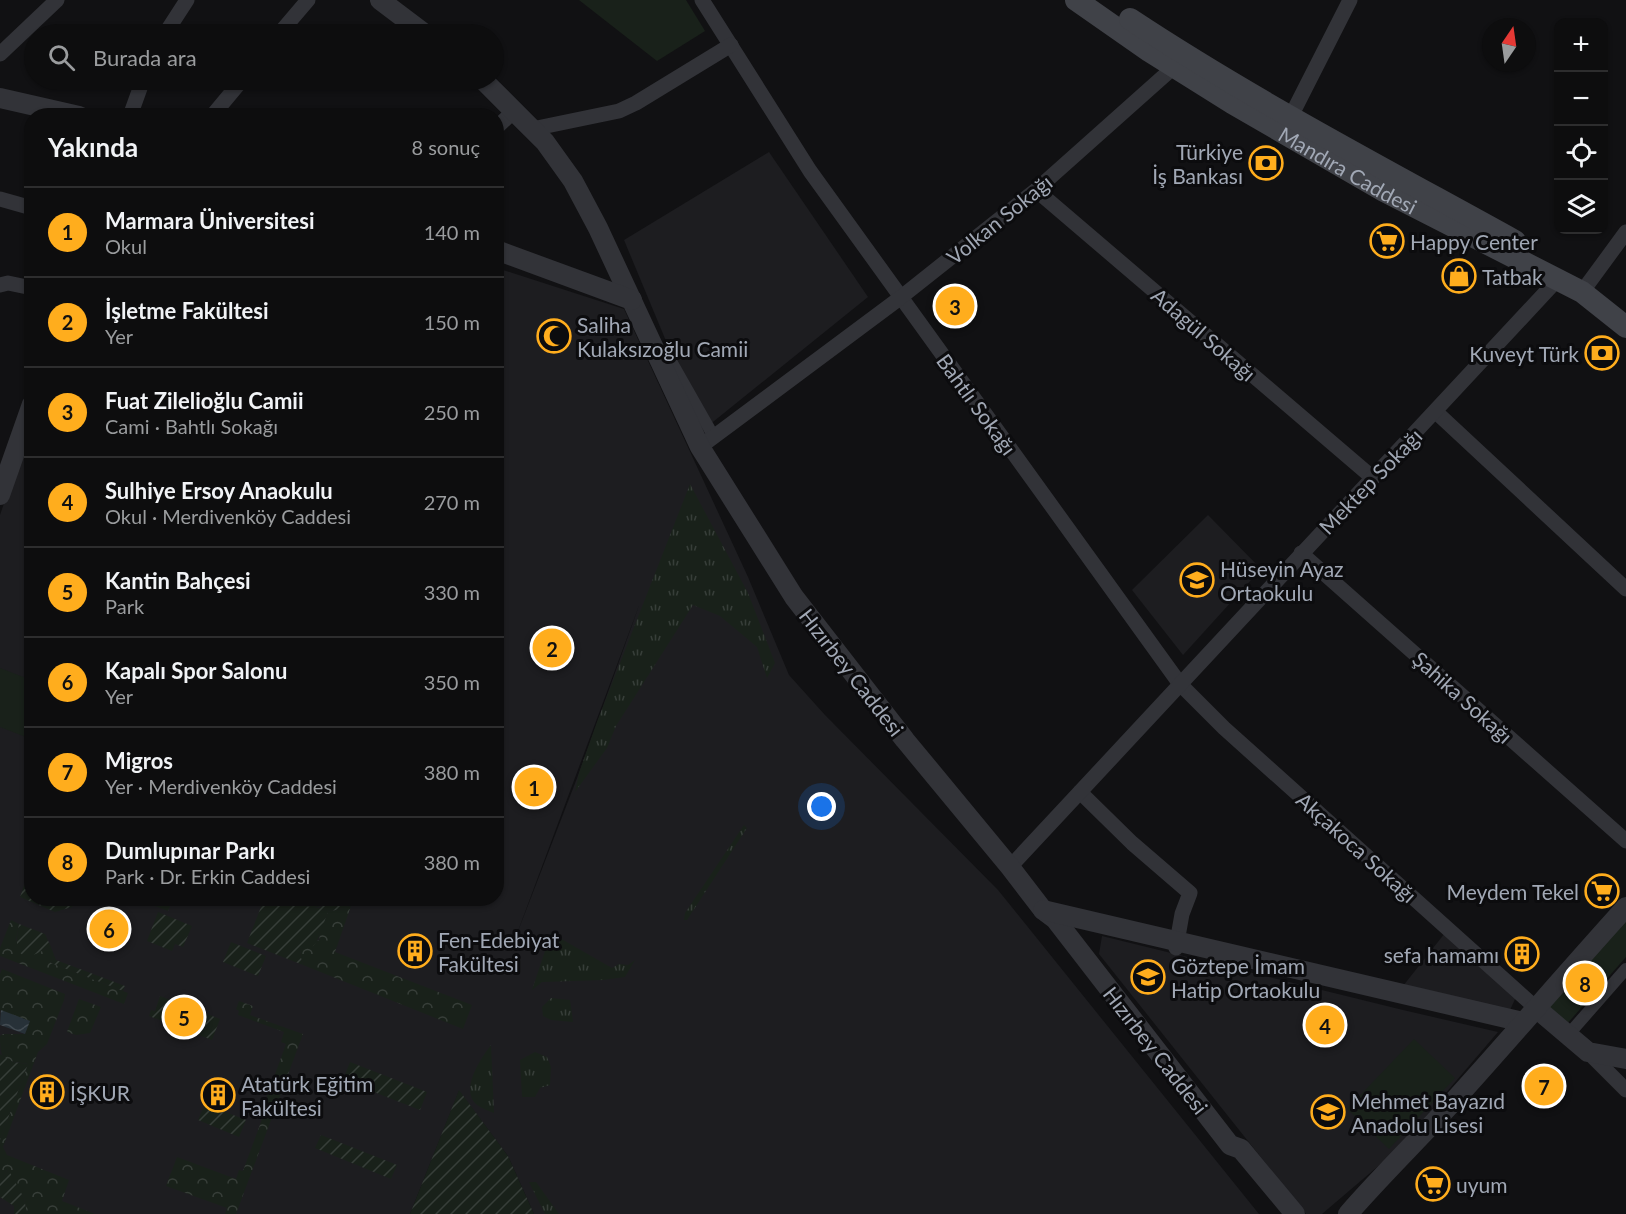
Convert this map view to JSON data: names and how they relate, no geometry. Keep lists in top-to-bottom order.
{
  "streets": {
    "main road": ["Mandıra Caddesi"],
    "street": [
      "Volkan Sokağı",
      "Adagül Sokağı",
      "Bahtlı Sokağı",
      "Mektep Sokağı",
      "Hızırbey Caddesi",
      "Şahika Sokağı",
      "Akçakoca Sokağı"
    ]
  },
  "crossings": [
    ["Mandıra Caddesi", "Volkan Sokağı"],
    ["Mandıra Caddesi", "Mektep Sokağı"],
    ["Volkan Sokağı", "Adagül Sokağı"],
    ["Volkan Sokağı", "Bahtlı Sokağı"],
    ["Volkan Sokağı", "Hızırbey Caddesi"],
    ["Adagül Sokağı", "Mektep Sokağı"],
    ["Bahtlı Sokağı", "Mektep Sokağı"],
    ["Bahtlı Sokağı", "Akçakoca Sokağı"],
    ["Mektep Sokağı", "Hızırbey Caddesi"],
    ["Mektep Sokağı", "Şahika Sokağı"],
    ["Mektep Sokağı", "Akçakoca Sokağı"]
  ],
  "places": {
    "bank": ["Türkiye İş Bankası", "Kuveyt Türk"],
    "supermarket": ["Happy Center", "Meydem Tekel", "uyum"],
    "shop": ["Tatbak"],
    "mosque": ["Saliha Kulaksızoğlu Camii"],
    "school or university": ["Hüseyin Ayaz Ortaokulu", "Göztepe İmam Hatip Ortaokulu", "Mehmet Bayazıd Anadolu Lisesi"],
    "building": [
      "Fen-Edebiyat Fakültesi",
      "sefa hamamı",
      "İŞKUR",
      "Atatürk Eğitim Fakültesi"
    ]
  },
  "north": "top",
  "page": {
    "map_buttons": ["+", "−"],
    "search": "Burada ara",
    "heading": ["Yakında", "8 sonuç"],
    "list": [
      {
        "mark": "1",
        "name": "Marmara Üniversitesi",
        "note": "Okul",
        "value": "140 m"
      },
      {
        "mark": "2",
        "name": "İşletme Fakültesi",
        "note": "Yer",
        "value": "150 m"
      },
      {
        "mark": "3",
        "name": "Fuat Zilelioğlu Camii",
        "note": "Cami · Bahtlı Sokağı",
        "value": "250 m"
      },
      {
        "mark": "4",
        "name": "Sulhiye Ersoy Anaokulu",
        "note": "Okul · Merdivenköy Caddesi",
        "value": "270 m"
      },
      {
        "mark": "5",
        "name": "Kantin Bahçesi",
        "note": "Park",
        "value": "330 m"
      },
      {
        "mark": "6",
        "name": "Kapalı Spor Salonu",
        "note": "Yer",
        "value": "350 m"
      },
      {
        "mark": "7",
        "name": "Migros",
        "note": "Yer · Merdivenköy Caddesi",
        "value": "380 m"
      },
      {
        "mark": "8",
        "name": "Dumlupınar Parkı",
        "note": "Park · Dr. Erkin Caddesi",
        "value": "380 m"
      }
    ],
    "pins": [
      "3",
      "2",
      "1",
      "6",
      "8",
      "5",
      "4",
      "7"
    ]
  }
}
